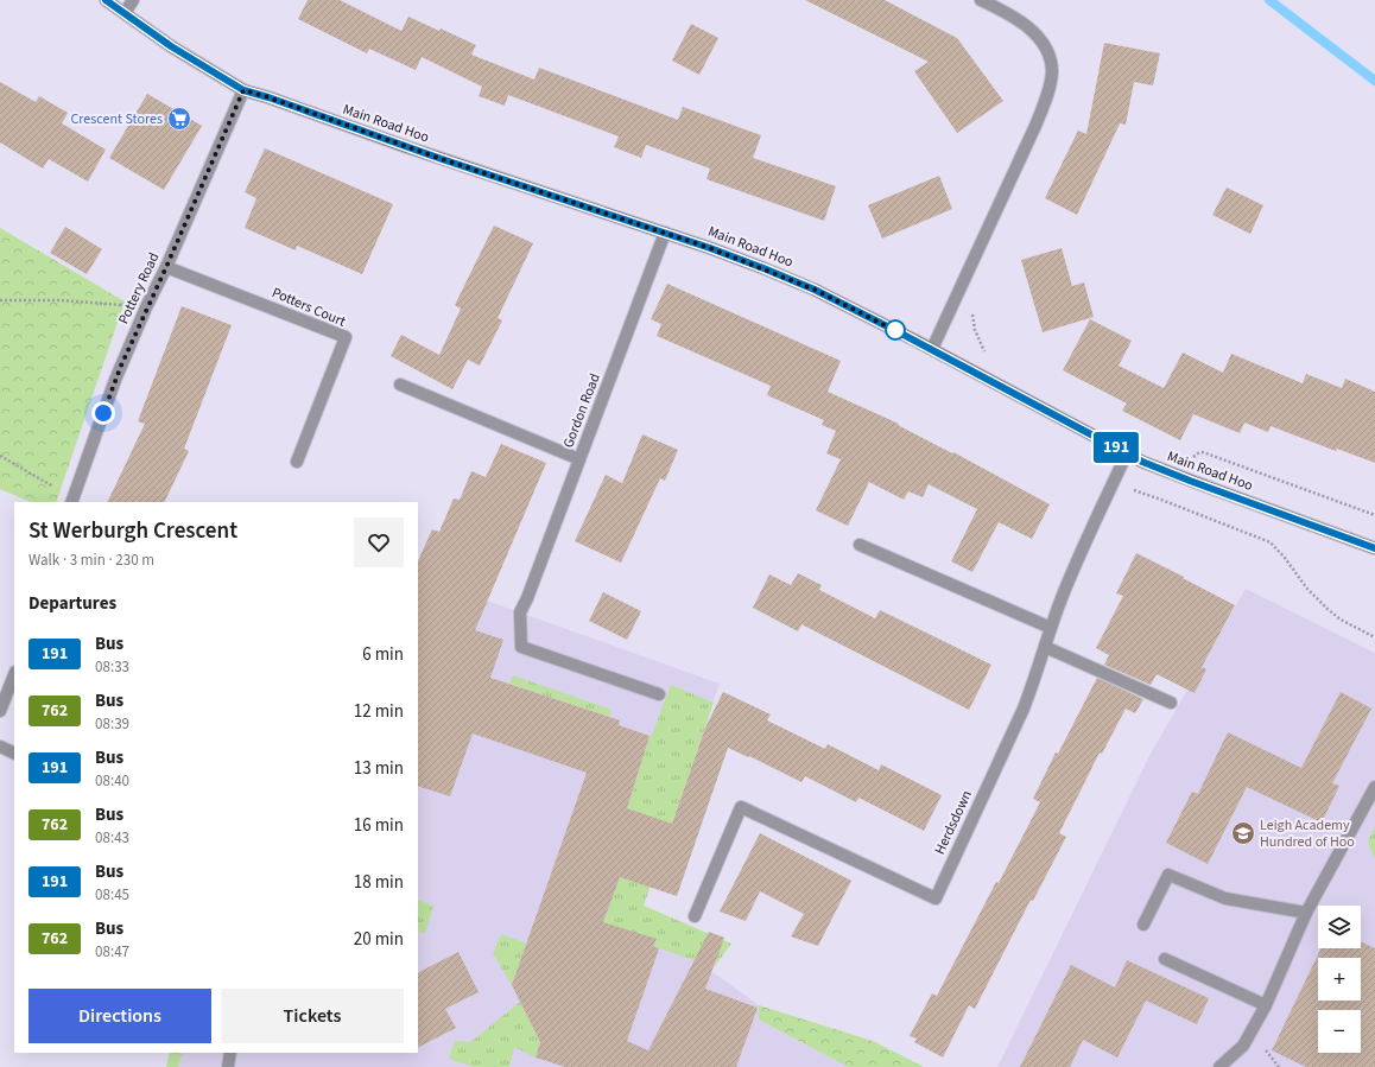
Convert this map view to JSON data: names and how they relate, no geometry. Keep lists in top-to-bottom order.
{
  "streets": {
    "street": [
      "Main Road Hoo",
      "Pottery Road",
      "Potters Court",
      "Gordon Road",
      "Herdsdown"
    ]
  },
  "crossings": [
    ["Main Road Hoo", "Pottery Road"],
    ["Main Road Hoo", "Gordon Road"],
    ["Main Road Hoo", "Herdsdown"],
    ["Pottery Road", "Potters Court"]
  ],
  "places": {
    "supermarket": ["Crescent Stores"],
    "school or university": ["Leigh Academy Hundred of Hoo"]
  },
  "lines": ["bus line 191"],
  "page": {
    "on_map": "191",
    "heading": [
      ["St Werburgh Crescent", "Walk · 3 min · 230 m"],
      "Departures"
    ],
    "list": [
      {
        "mark": "191",
        "name": "Bus",
        "note": "08:33",
        "value": "6 min"
      },
      {
        "mark": "762",
        "name": "Bus",
        "note": "08:39",
        "value": "12 min"
      },
      {
        "mark": "191",
        "name": "Bus",
        "note": "08:40",
        "value": "13 min"
      },
      {
        "mark": "762",
        "name": "Bus",
        "note": "08:43",
        "value": "16 min"
      },
      {
        "mark": "191",
        "name": "Bus",
        "note": "08:45",
        "value": "18 min"
      },
      {
        "mark": "762",
        "name": "Bus",
        "note": "08:47",
        "value": "20 min"
      }
    ],
    "map_buttons": ["+", "−"],
    "buttons": ["Directions", "Tickets"]
  }
}
